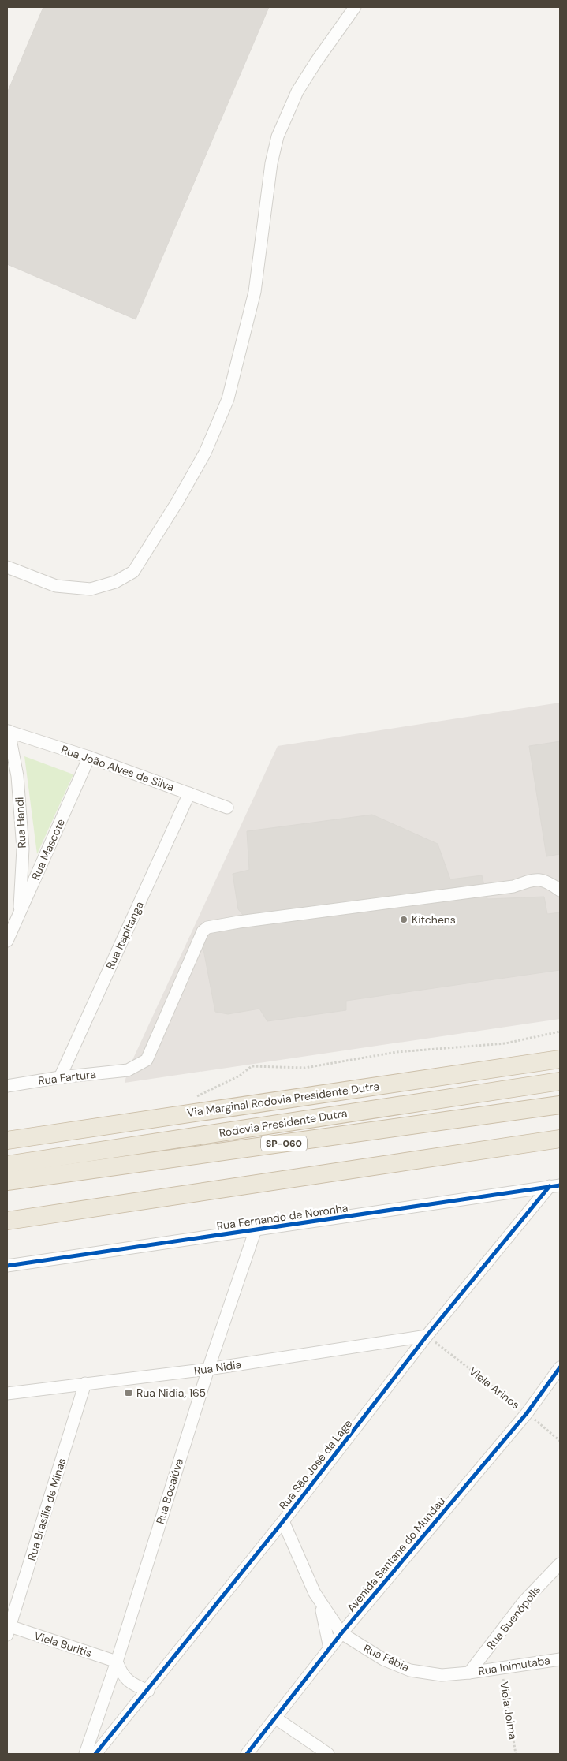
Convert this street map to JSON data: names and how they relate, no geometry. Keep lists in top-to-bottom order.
{
  "streets": {
    "highway": ["Via Marginal Rodovia Presidente Dutra", "Rodovia Presidente Dutra", "SP-060"],
    "street": [
      "Rua João Alves da Silva",
      "Rua Handi",
      "Rua Mascote",
      "Rua Itapitanga",
      "Rua Fartura",
      "Rua Fernando de Noronha",
      "Rua Nidia",
      "Rua São José da Lage",
      "Rua Bocaiúva",
      "Rua Brasília de Minas",
      "Avenida Santana do Mundaú",
      "Rua Buenópolis",
      "Viela Buritis",
      "Rua Fábia",
      "Rua Inimutaba"
    ],
    "path": ["Viela Arinos", "Viela Joima"]
  },
  "crossings": [
    ["Rua João Alves da Silva", "Rua Handi"],
    ["Rua João Alves da Silva", "Rua Mascote"],
    ["Rua João Alves da Silva", "Rua Itapitanga"],
    ["Rua Handi", "Rua Mascote"],
    ["Rua Itapitanga", "Rua Fartura"],
    ["Rua Fernando de Noronha", "Rua São José da Lage"],
    ["Rua Fernando de Noronha", "Rua Bocaiúva"],
    ["Rua Nidia", "Viela Arinos"],
    ["Rua Nidia", "Rua São José da Lage"],
    ["Rua Nidia", "Rua Bocaiúva"],
    ["Rua Nidia", "Rua Brasília de Minas"],
    ["Viela Arinos", "Rua São José da Lage"],
    ["Viela Arinos", "Avenida Santana do Mundaú"],
    ["Rua São José da Lage", "Rua Fábia"],
    ["Rua Bocaiúva", "Viela Buritis"],
    ["Rua Brasília de Minas", "Viela Buritis"],
    ["Avenida Santana do Mundaú", "Rua Fábia"],
    ["Rua Buenópolis", "Rua Fábia"],
    ["Rua Buenópolis", "Rua Inimutaba"],
    ["Rua Fábia", "Rua Inimutaba"],
    ["Rua Inimutaba", "Viela Joima"]
  ],
  "places": {
    "other": ["Kitchens"],
    "transit": ["Rua Nidia, 165"]
  }
}
